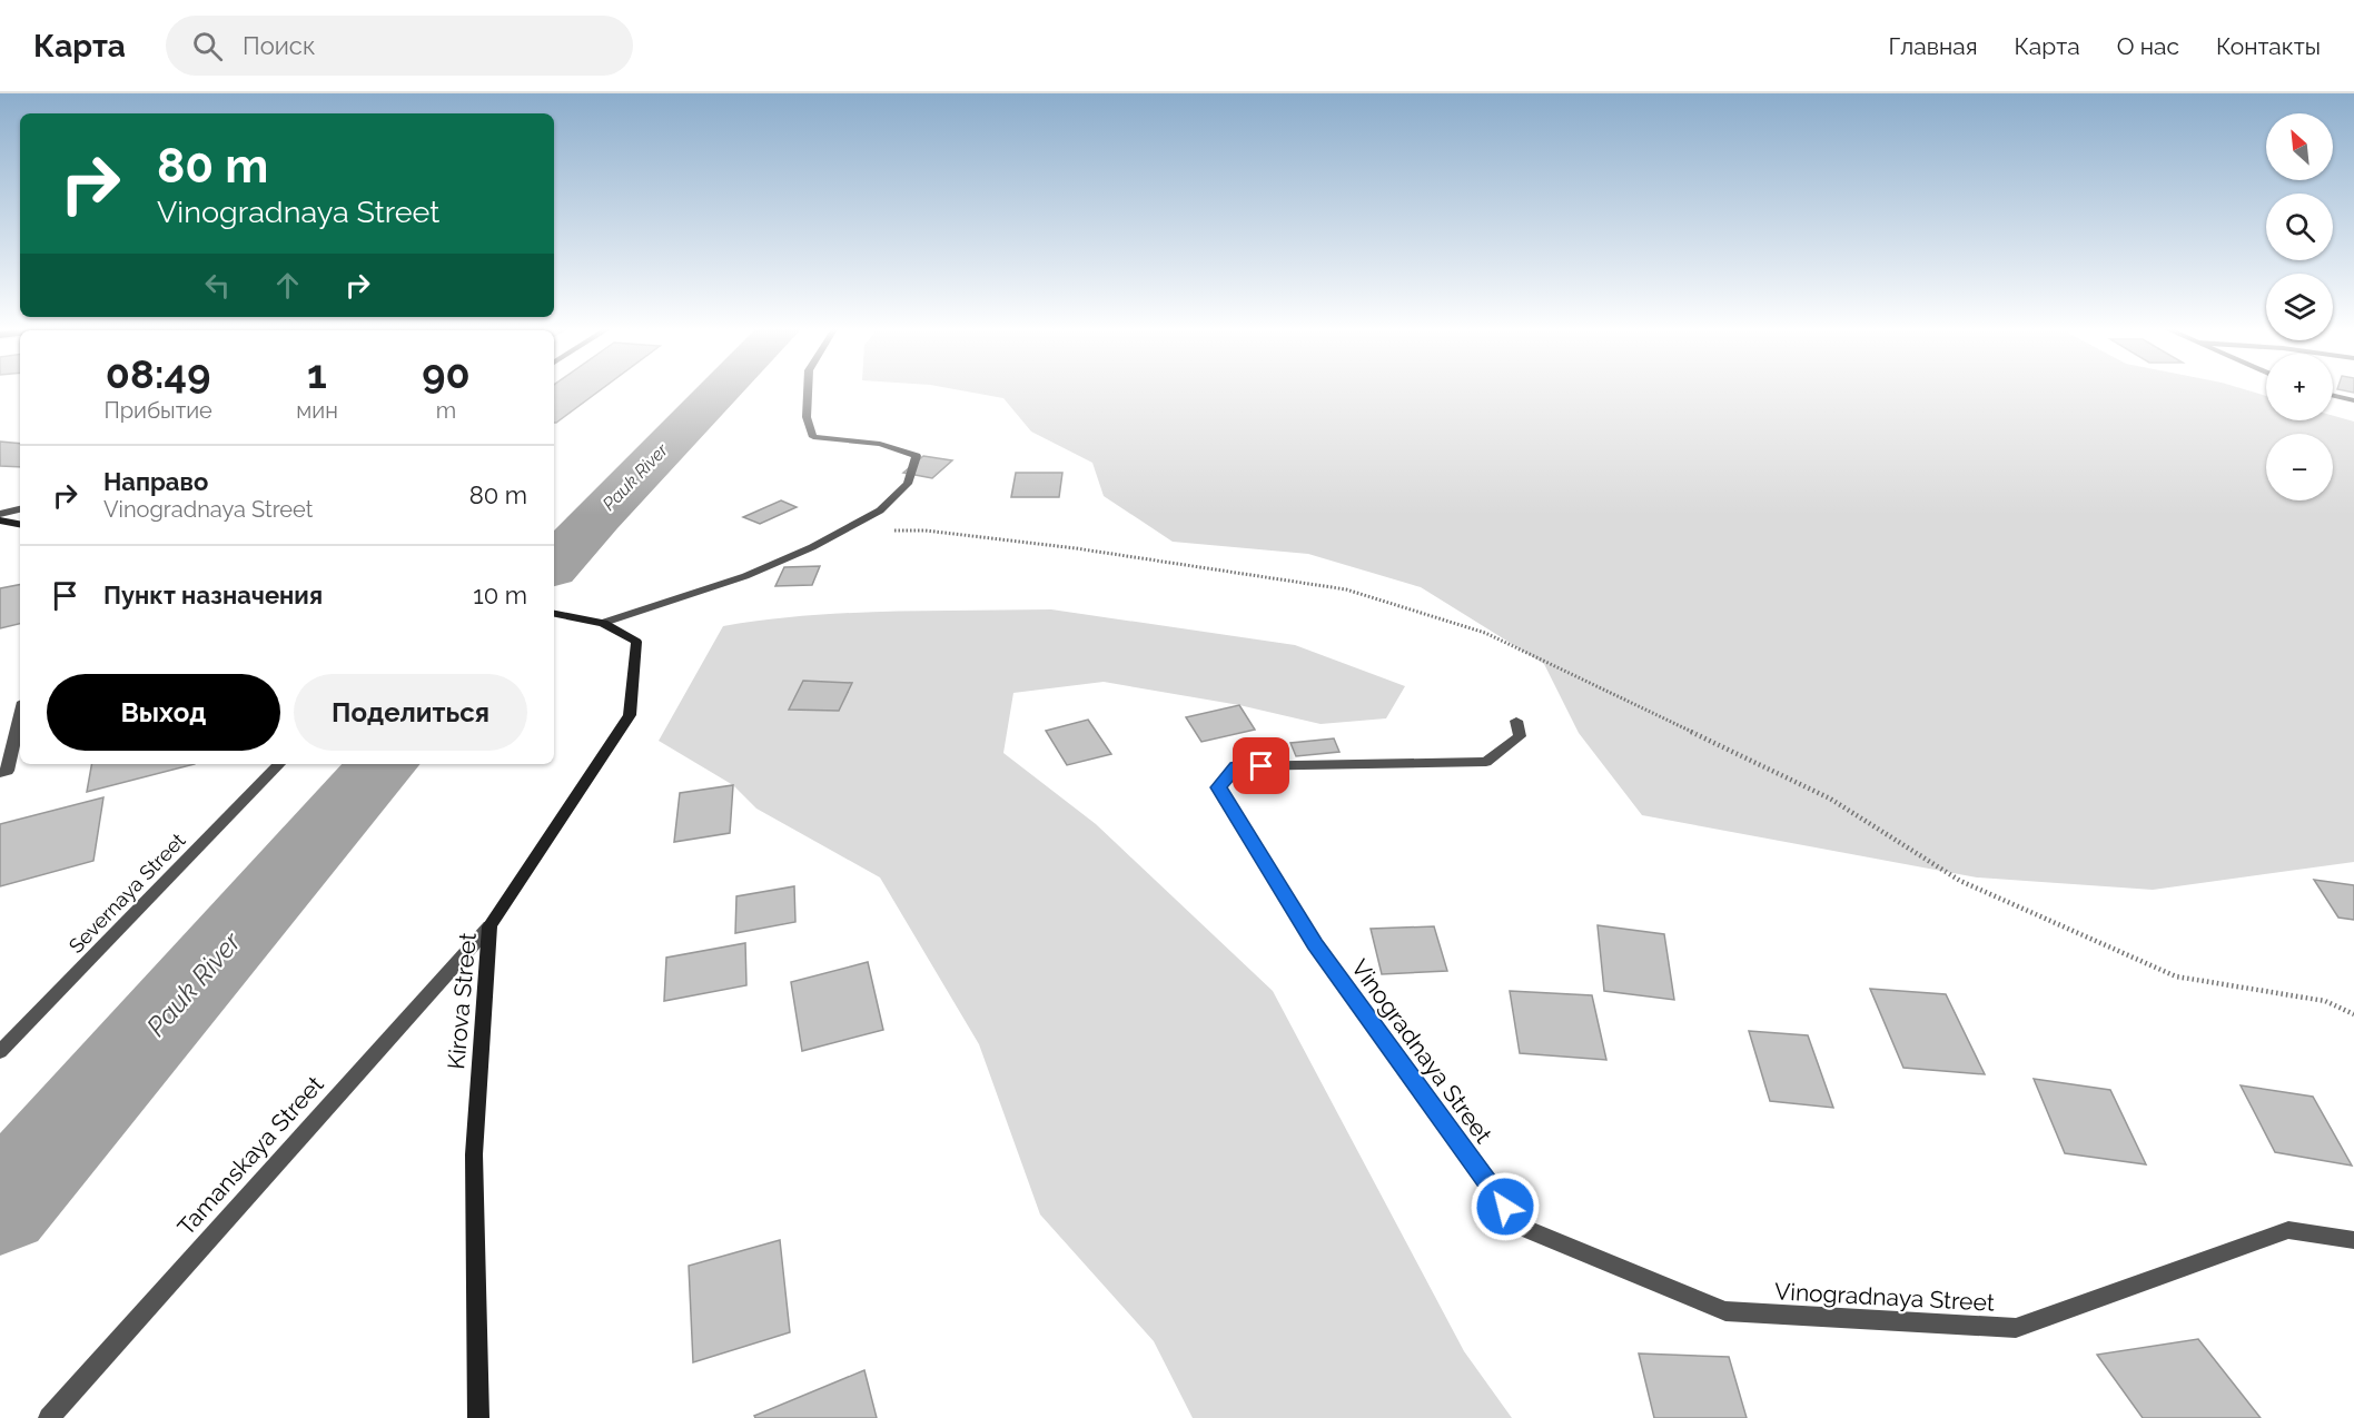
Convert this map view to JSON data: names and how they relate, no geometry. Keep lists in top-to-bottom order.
{
  "streets": {
    "main road": ["Kirova Street"],
    "street": ["Severnaya Street", "Vinogradnaya Street", "Tamanskaya Street"]
  },
  "crossings": [
    ["Kirova Street", "Tamanskaya Street"]
  ],
  "water": ["Pauk River"],
  "north": "top left",
  "page": {
    "header": "Карта",
    "search": "Поиск",
    "nav": [
      "Главная",
      "Карта",
      "О нас",
      "Контакты"
    ],
    "map_buttons": ["+", "−"],
    "turn": ["80 m", "Vinogradnaya Street"],
    "eta": [
      "08:49",
      "Прибытие",
      "1",
      "мин",
      "90",
      "m"
    ],
    "list": [
      {
        "name": "Направо",
        "note": "Vinogradnaya Street",
        "value": "80 m"
      },
      {
        "name": "Пункт назначения",
        "value": "10 m"
      }
    ],
    "buttons": ["Выход", "Поделиться"]
  }
}
